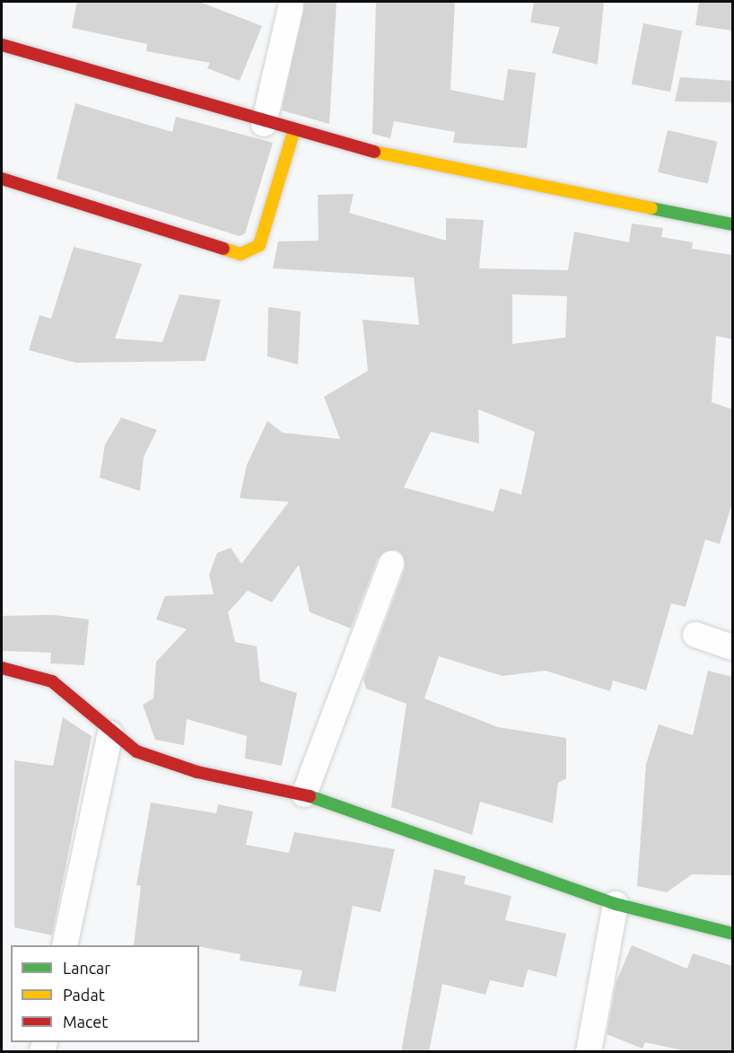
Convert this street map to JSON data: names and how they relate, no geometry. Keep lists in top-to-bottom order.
{
  "legend": ["Lancar", "Padat", "Macet"]
}
